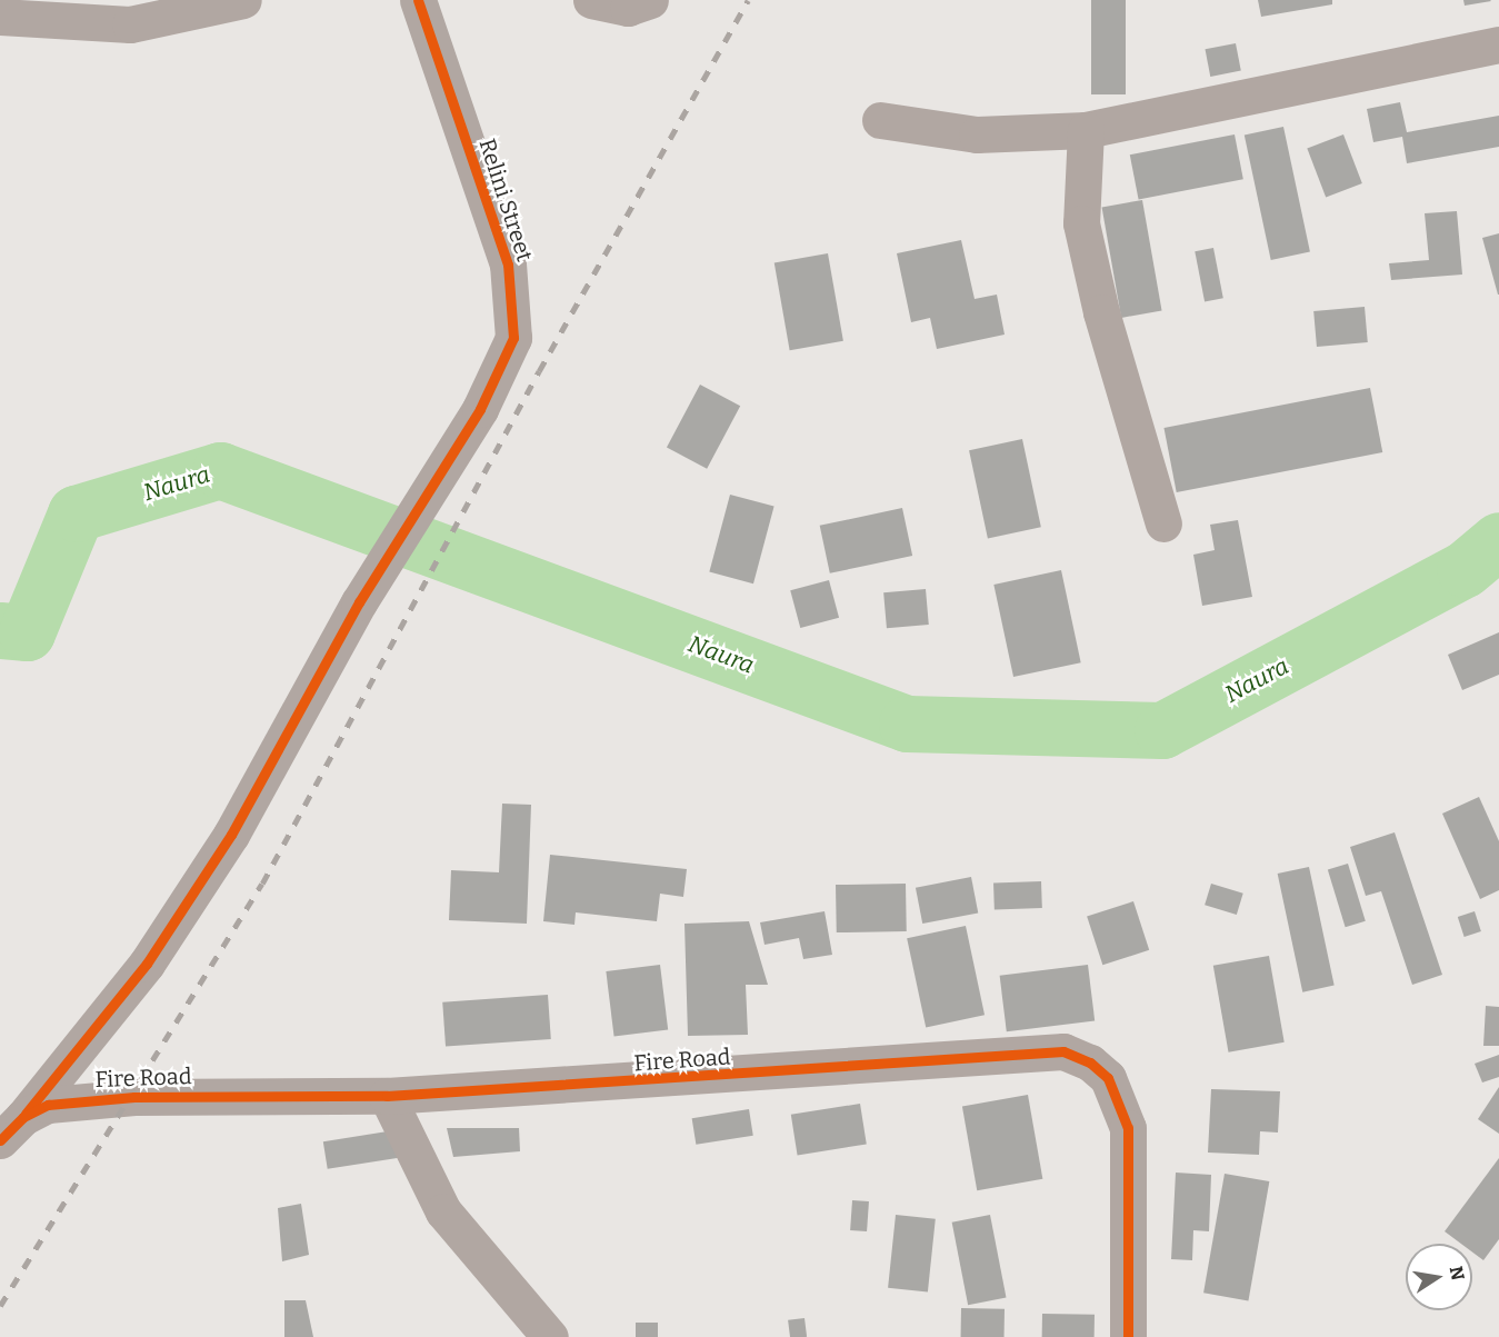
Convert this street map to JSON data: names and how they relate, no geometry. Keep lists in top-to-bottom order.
{
  "streets": {
    "street": ["Relini Street", "Fire Road"]
  },
  "crossings": [
    ["Relini Street", "Fire Road"]
  ],
  "water": ["Naura"],
  "north": "right"
}
